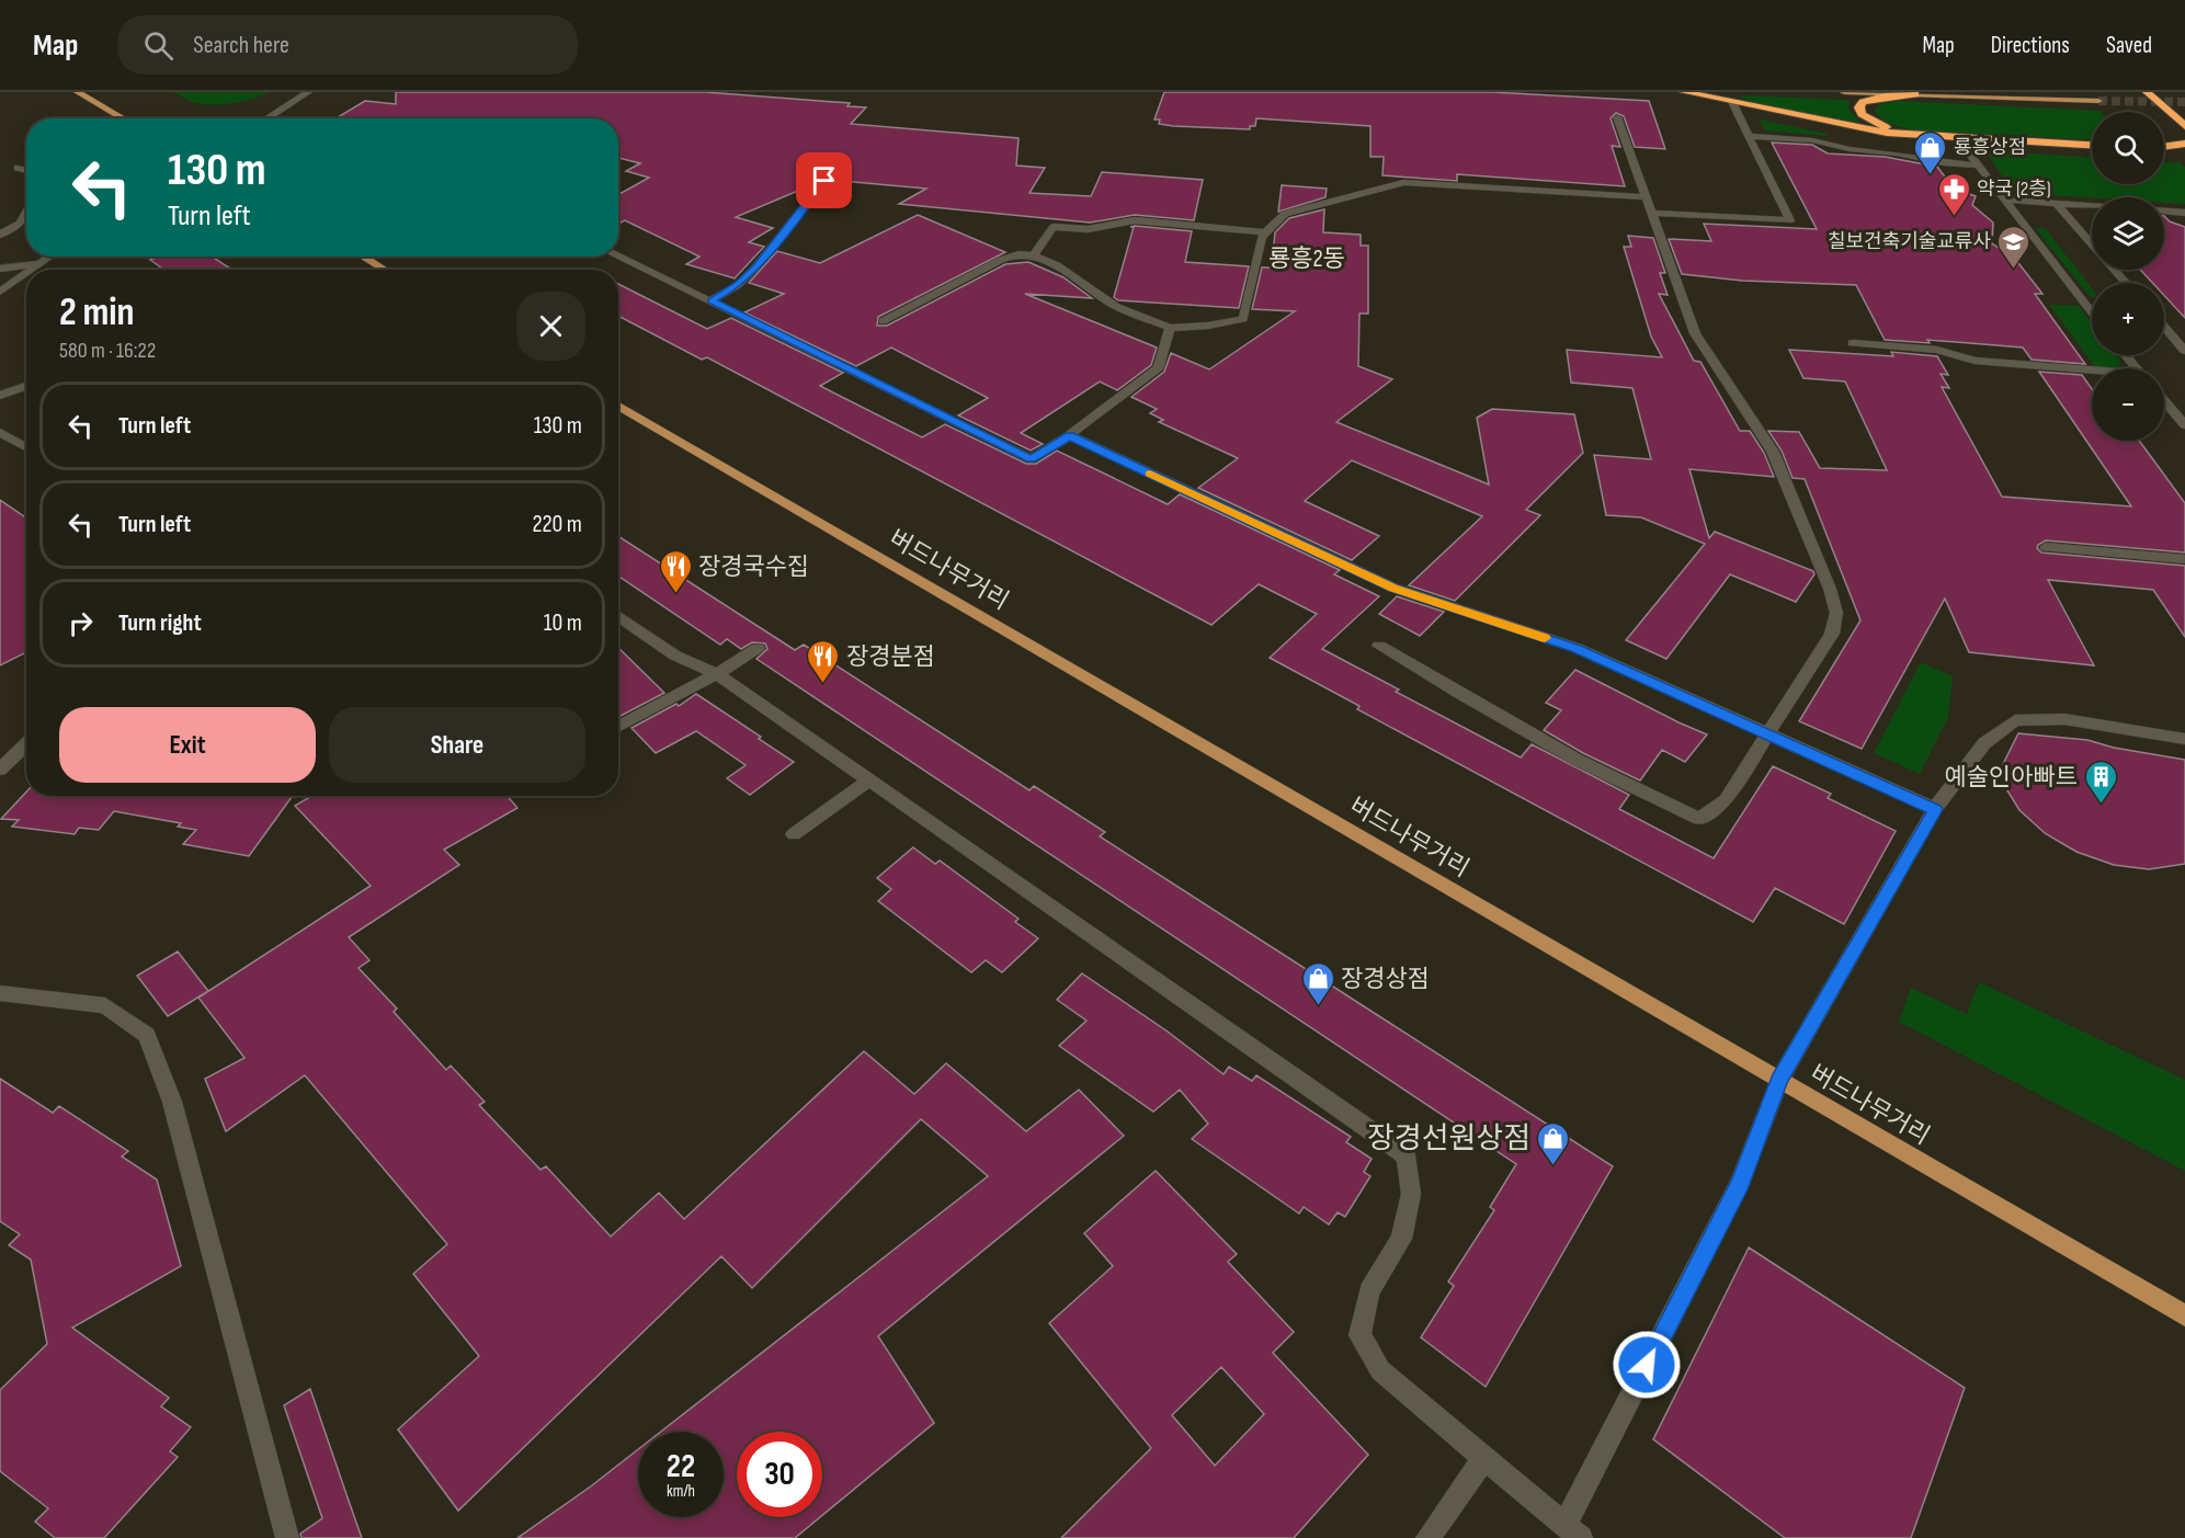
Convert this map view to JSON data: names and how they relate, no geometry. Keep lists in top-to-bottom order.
{
  "streets": {
    "main road": ["버드나무거리"]
  },
  "districts": ["룡흥2동"],
  "places": {
    "shop": ["룡흥상점", "장경상점", "장경선원상점"],
    "pharmacy": ["약국 (2층)"],
    "school or university": ["칠보건축기술교류사"],
    "restaurant": ["장경국수집", "장경분점"],
    "building": ["예술인아빠트"]
  },
  "page": {
    "header": "Map",
    "search": "Search here",
    "nav": ["Map", "Directions", "Saved"],
    "map_buttons": ["+", "−"],
    "turn": ["130 m", "Turn left"],
    "heading": ["2 min", "580 m · 16:22"],
    "list": [
      {
        "name": "Turn left",
        "value": "130 m"
      },
      {
        "name": "Turn left",
        "value": "220 m"
      },
      {
        "name": "Turn right",
        "value": "10 m"
      }
    ],
    "buttons": ["Exit", "Share"],
    "speed": "22 km/h",
    "limit": "30"
  }
}
